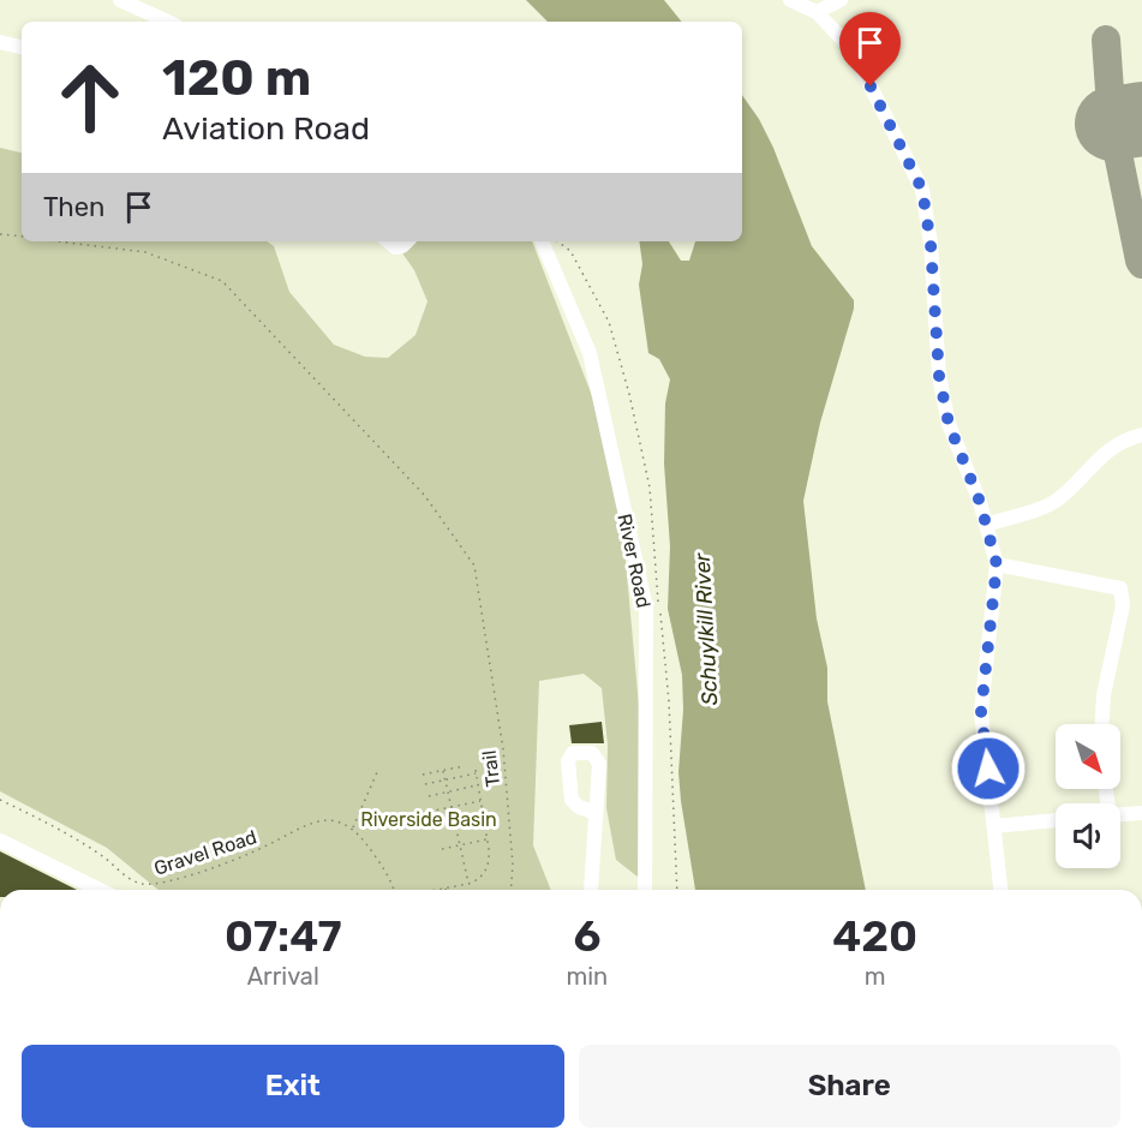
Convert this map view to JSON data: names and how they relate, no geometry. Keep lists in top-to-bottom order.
{
  "streets": {
    "street": ["River Road"],
    "path": ["Trail", "Gravel Road"]
  },
  "water": ["Schuylkill River"],
  "parks": ["Riverside Basin"],
  "north": "bottom right",
  "page": {
    "turn": ["120 m", "Aviation Road"],
    "then": "Then",
    "eta": [
      "07:47",
      "Arrival",
      "6",
      "min",
      "420",
      "m"
    ],
    "buttons": ["Exit", "Share"]
  }
}
